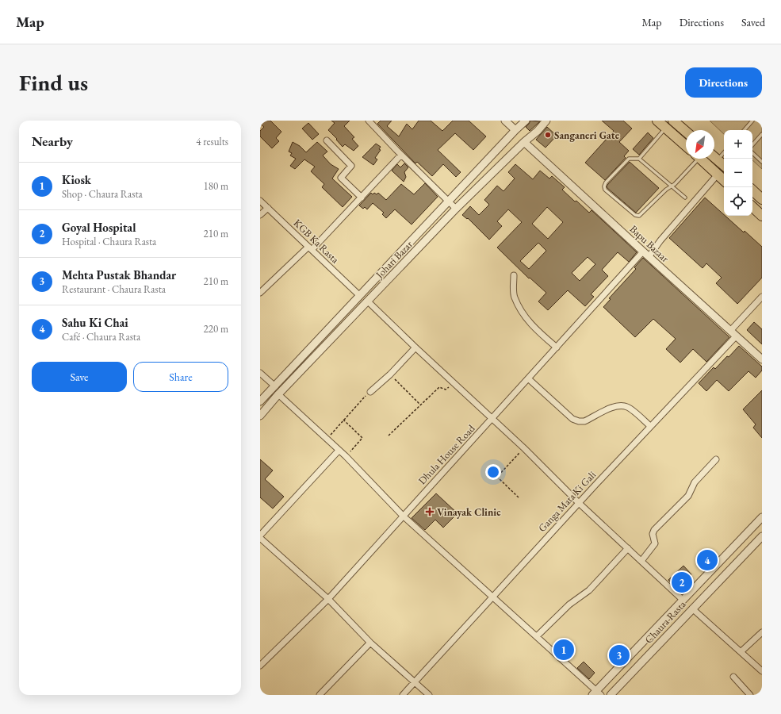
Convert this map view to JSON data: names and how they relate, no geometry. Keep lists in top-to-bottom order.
{
  "streets": {
    "street": [
      "KGB Ka Rasta",
      "Bapu Bazaar",
      "Johari Bazar",
      "Dhula House Road",
      "Ganga Mata Ki Gali",
      "Chaura Rasta"
    ]
  },
  "crossings": [
    ["KGB Ka Rasta", "Johari Bazar"],
    ["Bapu Bazaar", "Johari Bazar"],
    ["Bapu Bazaar", "Dhula House Road"],
    ["Bapu Bazaar", "Ganga Mata Ki Gali"]
  ],
  "places": {
    "other": ["Sanganeri Gate"],
    "health": ["Vinayak Clinic"]
  },
  "north": "bottom left",
  "page": {
    "header": "Map",
    "nav": ["Map", "Directions", "Saved"],
    "buttons": [
      "Directions",
      ["Save", "Share"]
    ],
    "title": "Find us",
    "heading": ["Nearby", "4 results"],
    "map_buttons": ["+", "−"],
    "list": [
      {
        "mark": "1",
        "name": "Kiosk",
        "note": "Shop · Chaura Rasta",
        "value": "180 m"
      },
      {
        "mark": "2",
        "name": "Goyal Hospital",
        "note": "Hospital · Chaura Rasta",
        "value": "210 m"
      },
      {
        "mark": "3",
        "name": "Mehta Pustak Bhandar",
        "note": "Restaurant · Chaura Rasta",
        "value": "210 m"
      },
      {
        "mark": "4",
        "name": "Sahu Ki Chai",
        "note": "Café · Chaura Rasta",
        "value": "220 m"
      }
    ],
    "pins": [
      "4",
      "2",
      "1",
      "3"
    ]
  }
}
